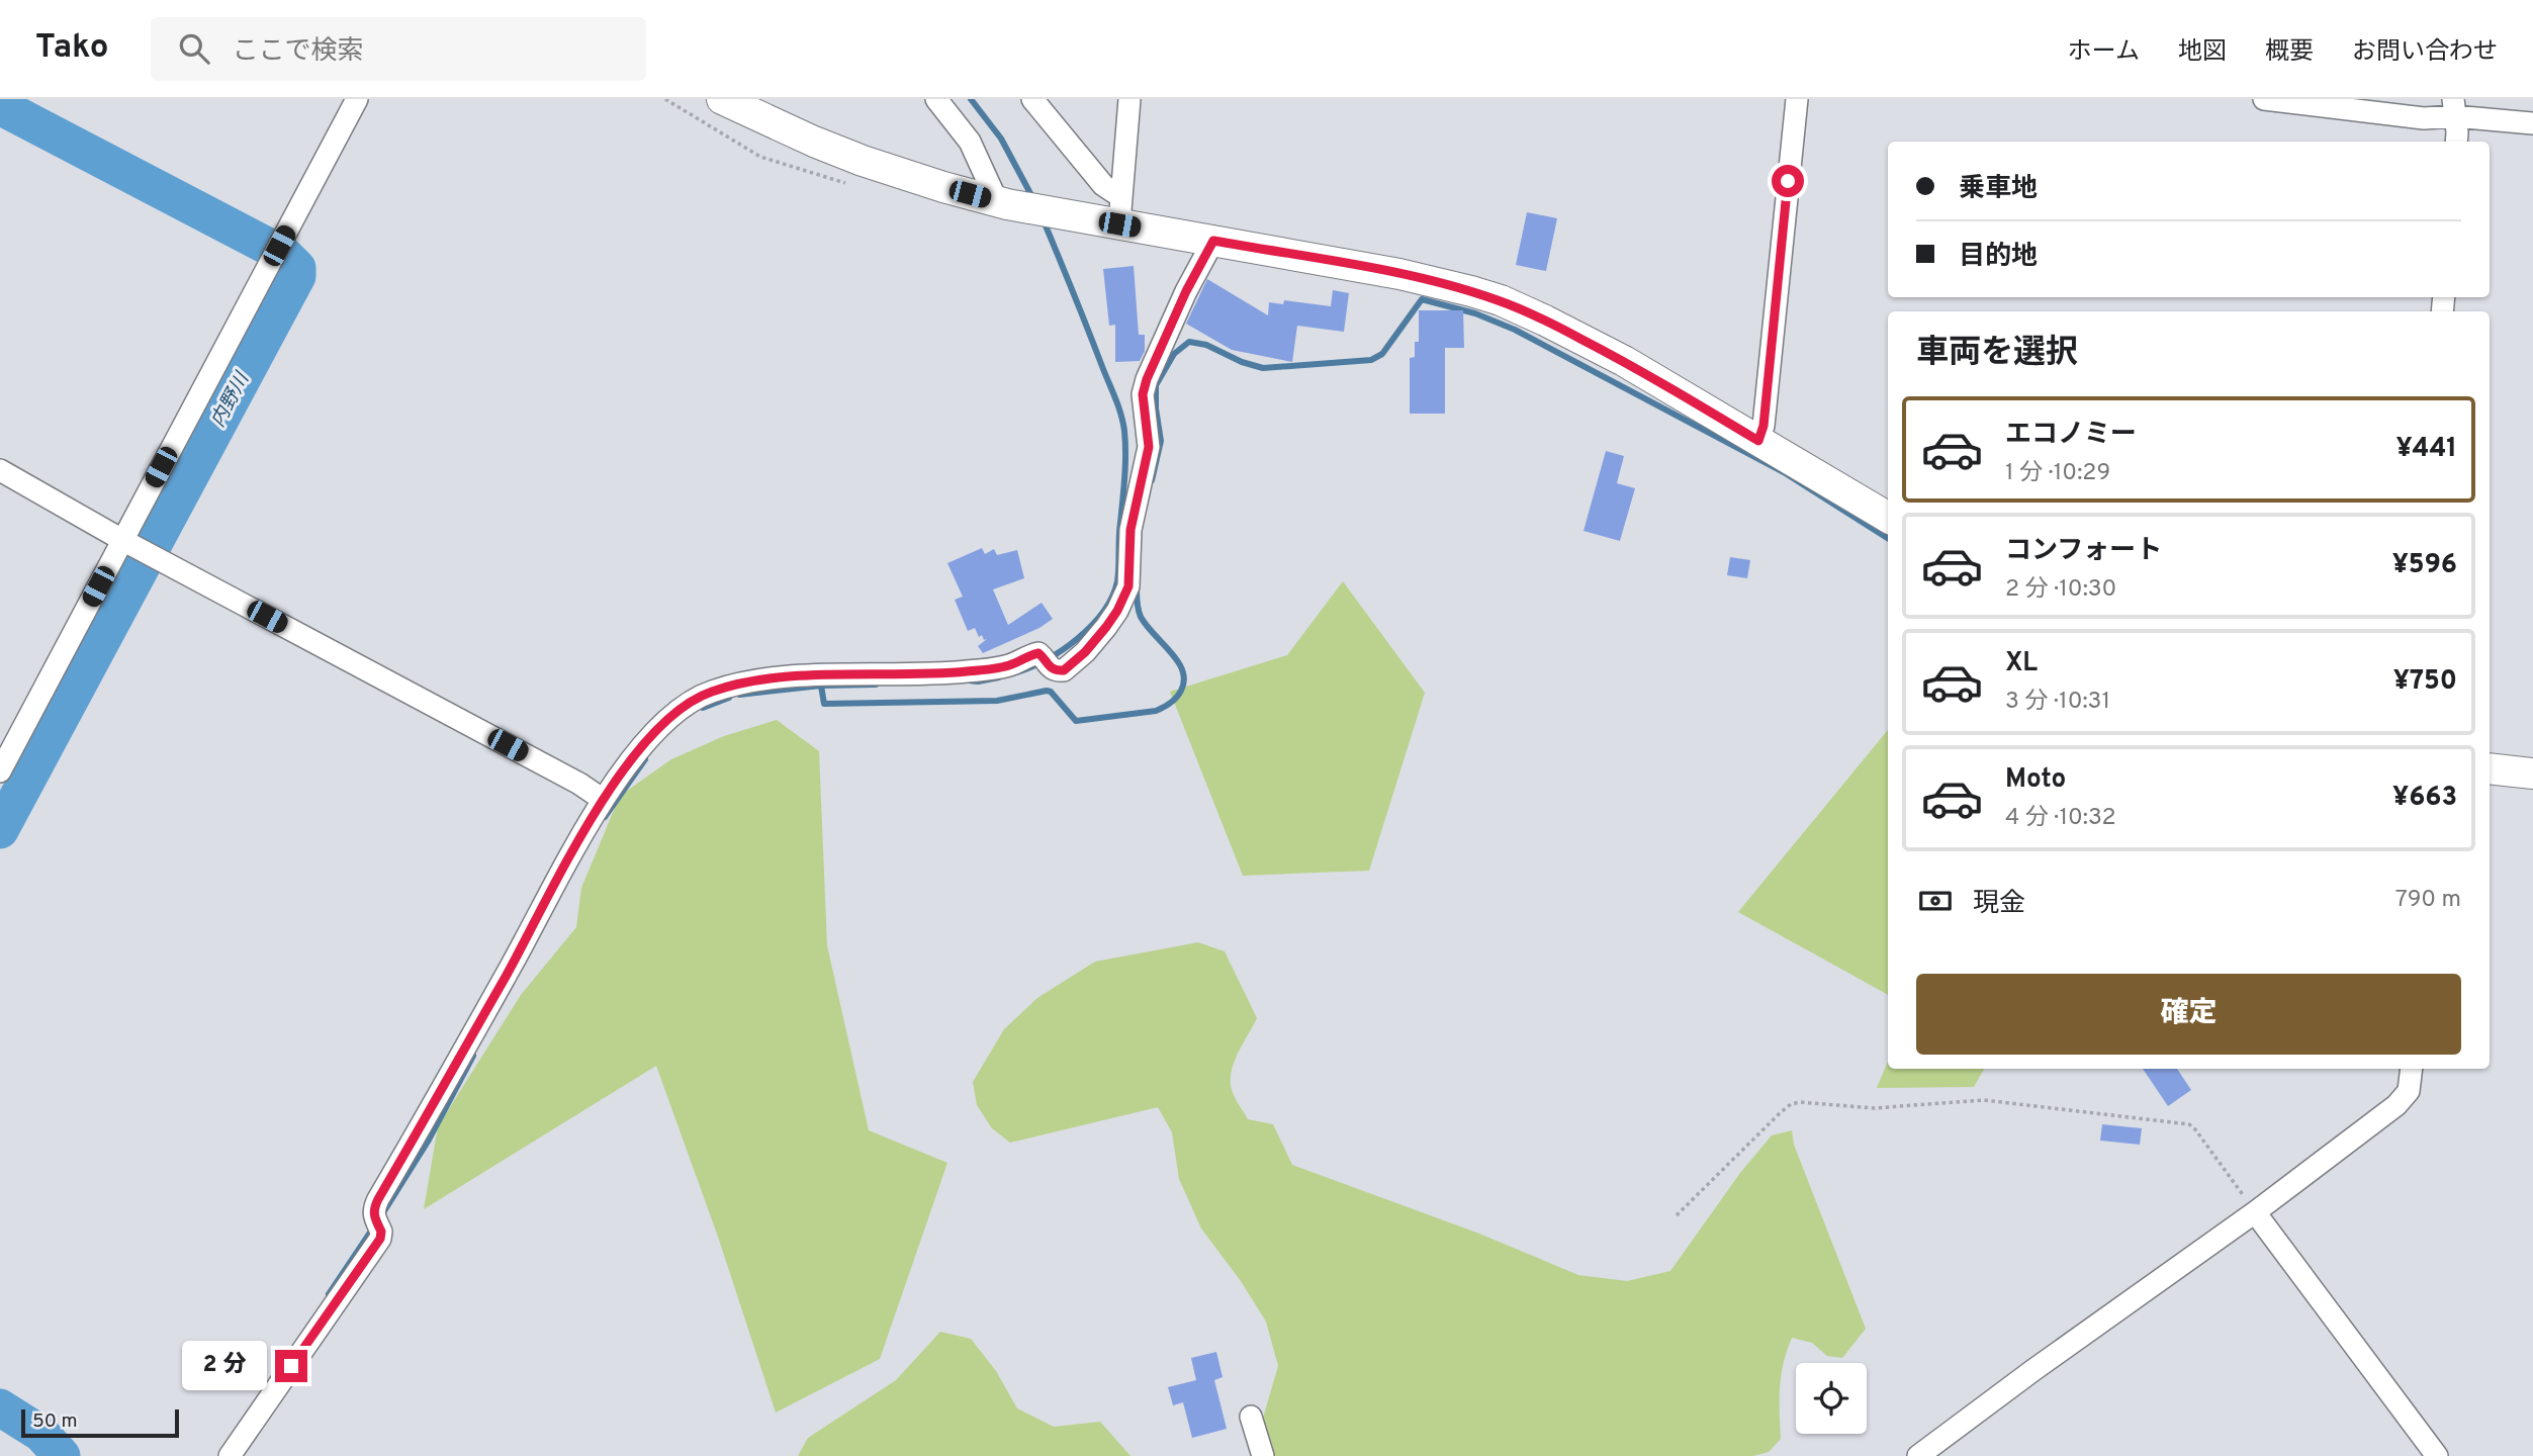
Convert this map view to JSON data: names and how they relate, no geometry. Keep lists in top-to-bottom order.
{
  "water": ["内野川"],
  "scale_bar": "50 m",
  "page": {
    "header": "Tako",
    "search": "ここで検索",
    "nav": [
      "ホーム",
      "地図",
      "概要",
      "お問い合わせ"
    ],
    "banner": ["乗車地", "目的地"],
    "heading": "車両を選択",
    "list": [
      {
        "name": "エコノミー",
        "note": "1 分 · 10:29",
        "value": "¥441"
      },
      {
        "name": "コンフォート",
        "note": "2 分 · 10:30",
        "value": "¥596"
      },
      {
        "name": "XL",
        "note": "3 分 · 10:31",
        "value": "¥750"
      },
      {
        "name": "Moto",
        "note": "4 分 · 10:32",
        "value": "¥663"
      }
    ],
    "pay": ["現金", "790 m"],
    "buttons": "確定",
    "bubble": "2 分",
    "scale": "50 m"
  }
}
